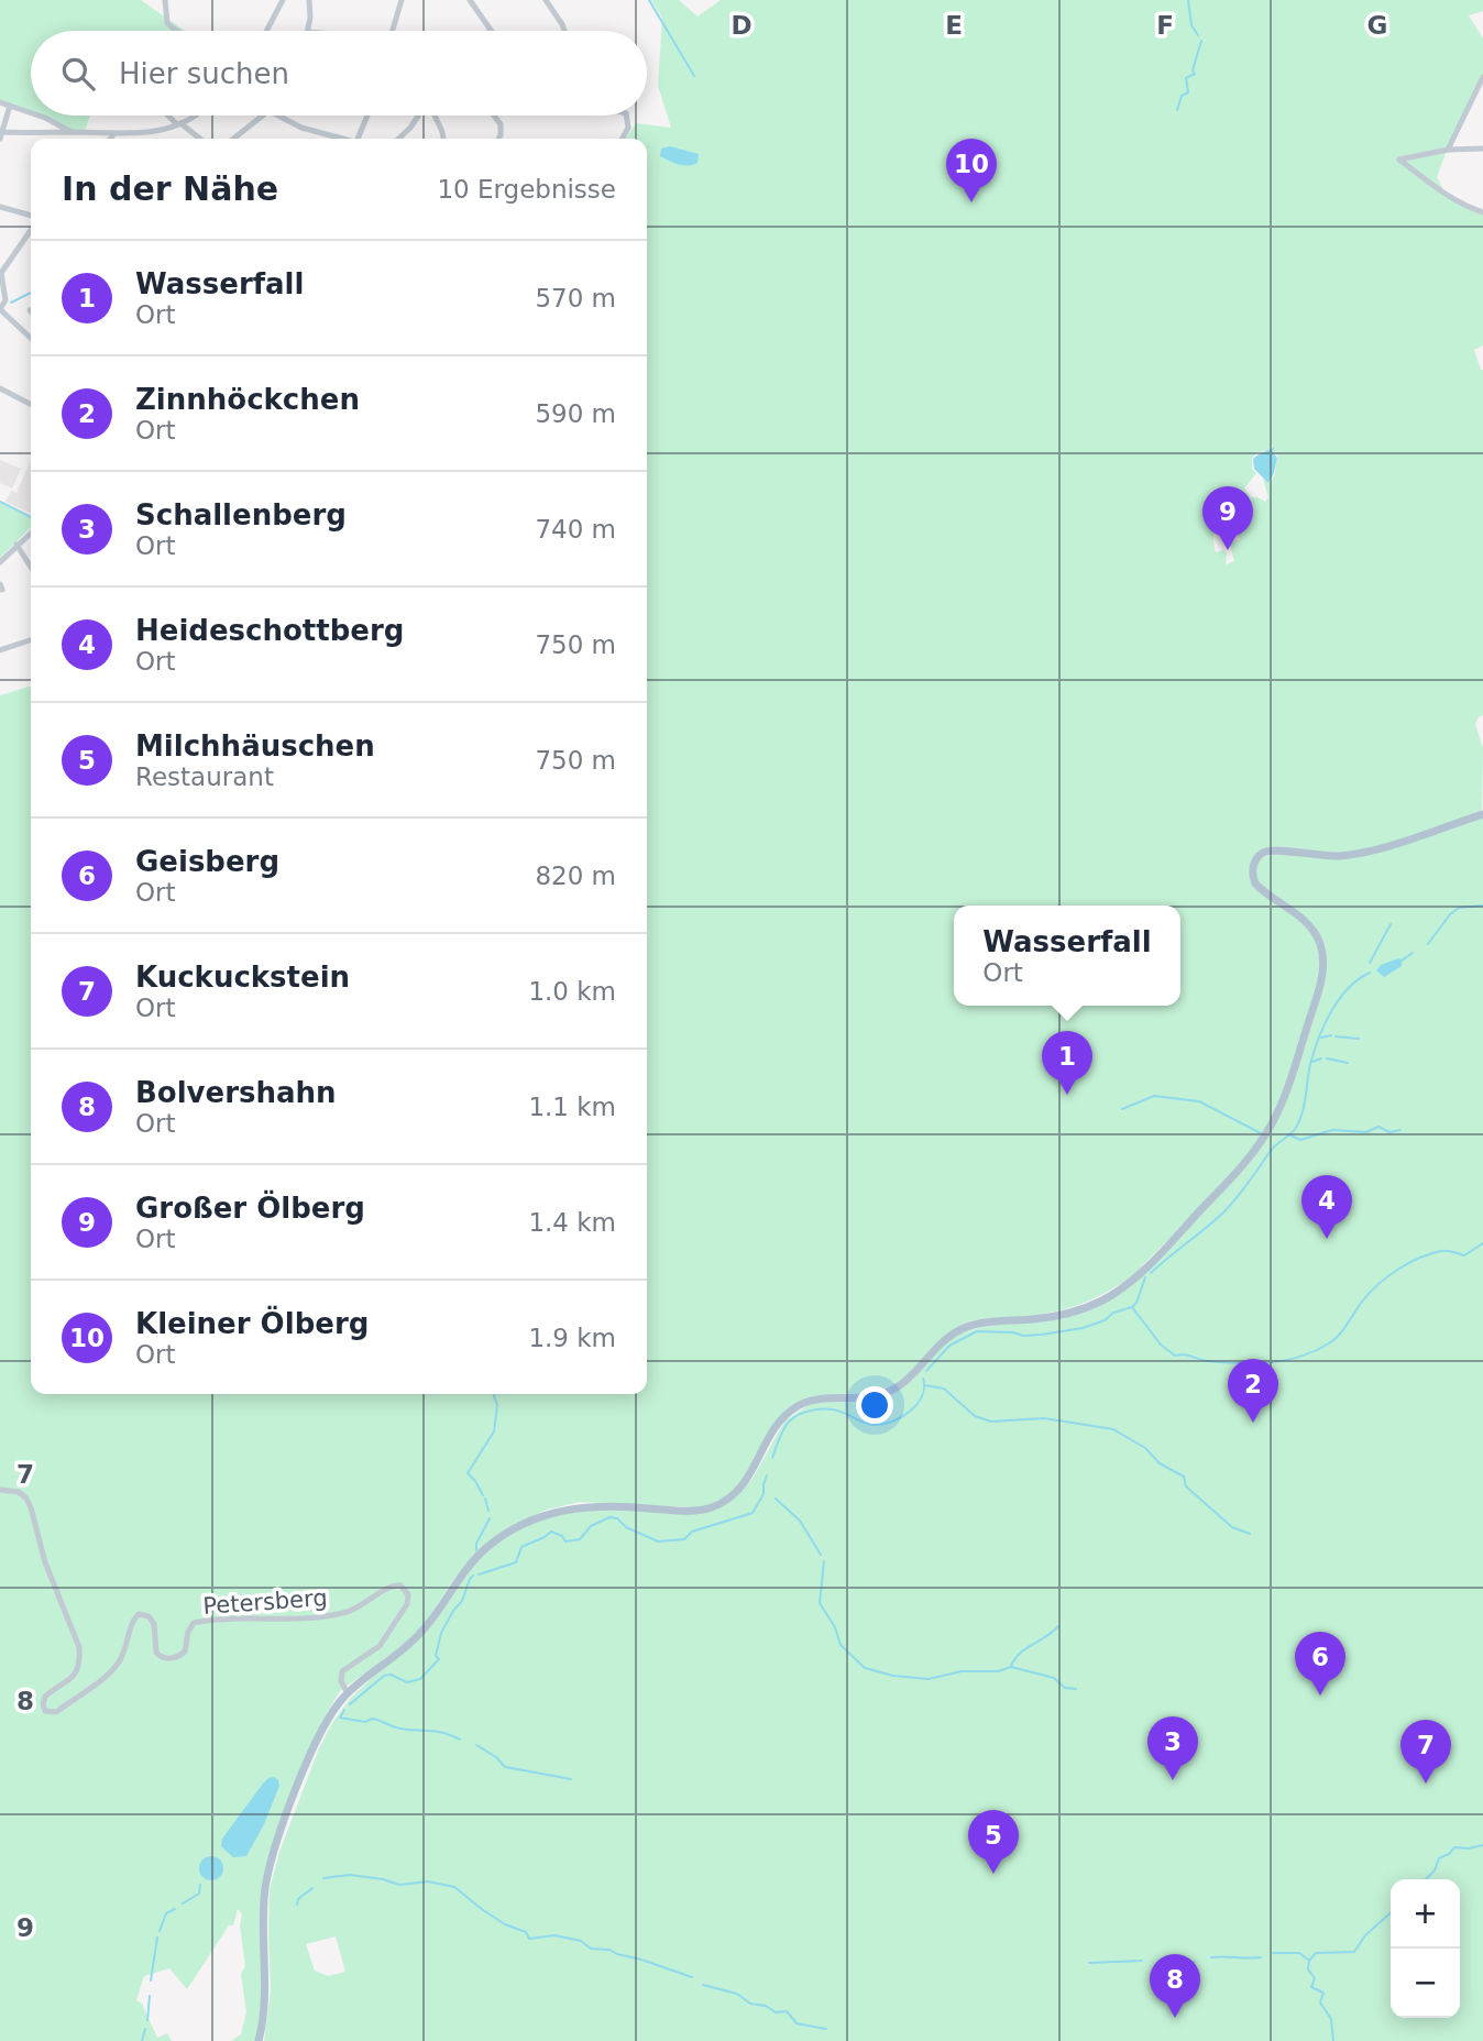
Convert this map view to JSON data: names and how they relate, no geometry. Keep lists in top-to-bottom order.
{
  "streets": {
    "street": ["Petersberg"]
  },
  "page": {
    "search": "Hier suchen",
    "pins": [
      "10",
      "9",
      "1",
      "4",
      "2",
      "6",
      "3",
      "7",
      "5",
      "8"
    ],
    "heading": ["In der Nähe", "10 Ergebnisse"],
    "list": [
      {
        "mark": "1",
        "name": "Wasserfall",
        "note": "Ort",
        "value": "570 m"
      },
      {
        "mark": "2",
        "name": "Zinnhöckchen",
        "note": "Ort",
        "value": "590 m"
      },
      {
        "mark": "3",
        "name": "Schallenberg",
        "note": "Ort",
        "value": "740 m"
      },
      {
        "mark": "4",
        "name": "Heideschottberg",
        "note": "Ort",
        "value": "750 m"
      },
      {
        "mark": "5",
        "name": "Milchhäuschen",
        "note": "Restaurant",
        "value": "750 m"
      },
      {
        "mark": "6",
        "name": "Geisberg",
        "note": "Ort",
        "value": "820 m"
      },
      {
        "mark": "7",
        "name": "Kuckuckstein",
        "note": "Ort",
        "value": "1.0 km"
      },
      {
        "mark": "8",
        "name": "Bolvershahn",
        "note": "Ort",
        "value": "1.1 km"
      },
      {
        "mark": "9",
        "name": "Großer Ölberg",
        "note": "Ort",
        "value": "1.4 km"
      },
      {
        "mark": "10",
        "name": "Kleiner Ölberg",
        "note": "Ort",
        "value": "1.9 km"
      }
    ],
    "popup": ["Wasserfall", "Ort"],
    "map_buttons": ["+", "−"]
  },
  "grid": {
    "columns": [
      "D",
      "E",
      "F",
      "G"
    ],
    "rows": ["7", "8", "9"]
  }
}
